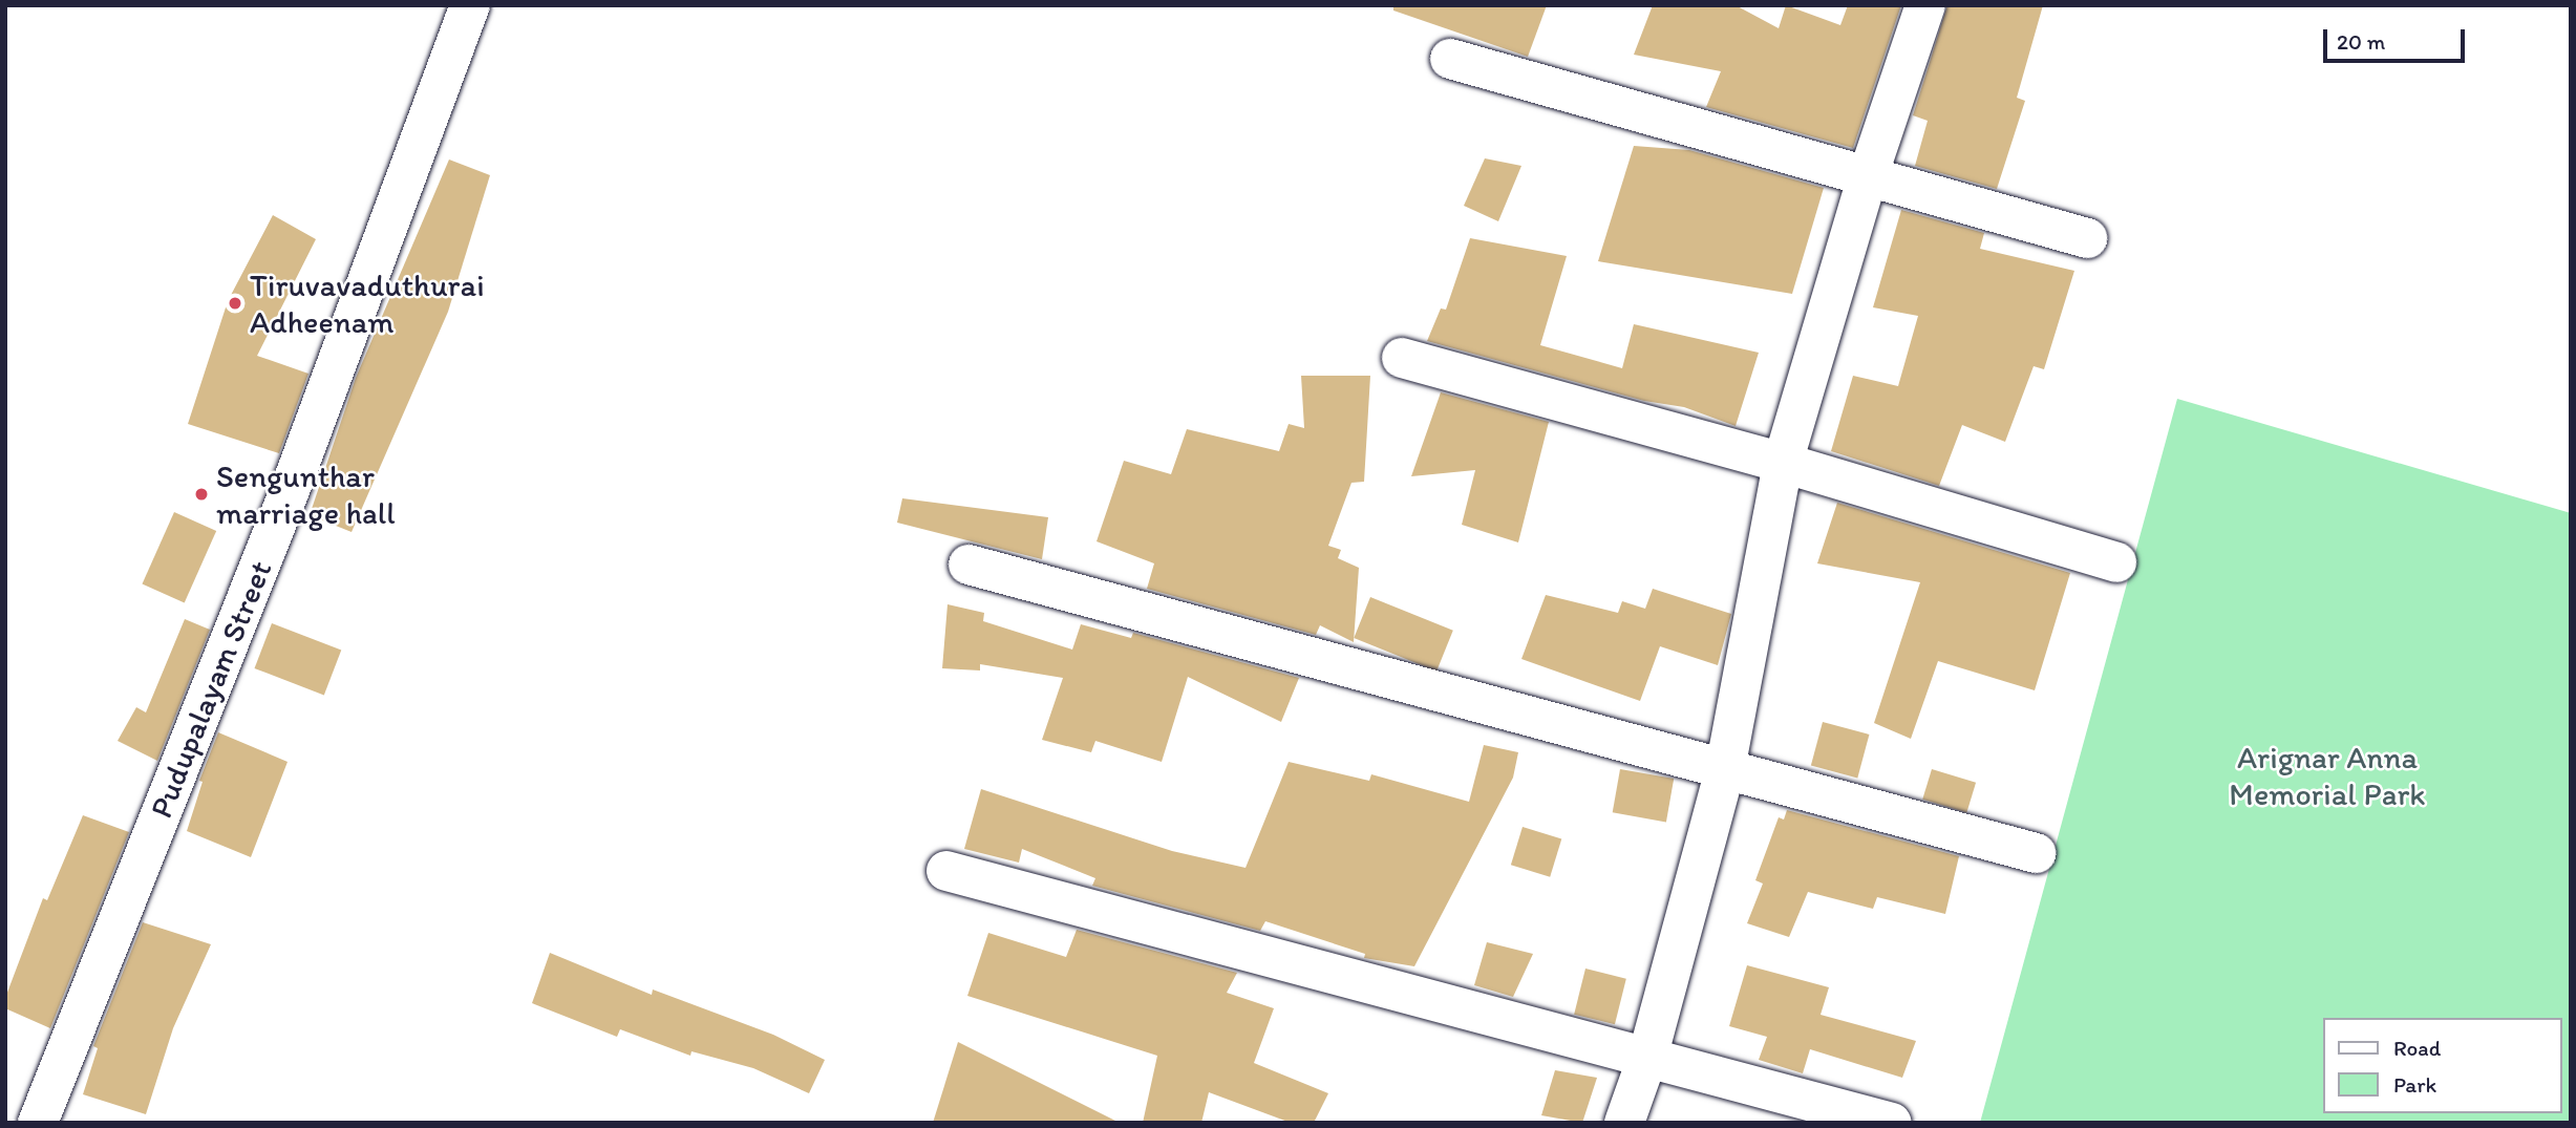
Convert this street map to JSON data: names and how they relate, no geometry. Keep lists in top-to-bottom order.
{
  "streets": {
    "street": ["Pudupalayam Street"]
  },
  "parks": ["Arignar Anna Memorial Park"],
  "places": ["Tiruvavaduthurai Adheenam", "Sengunthar marriage hall"],
  "legend": ["Road", "Park"],
  "scale_bar": "20 m"
}
